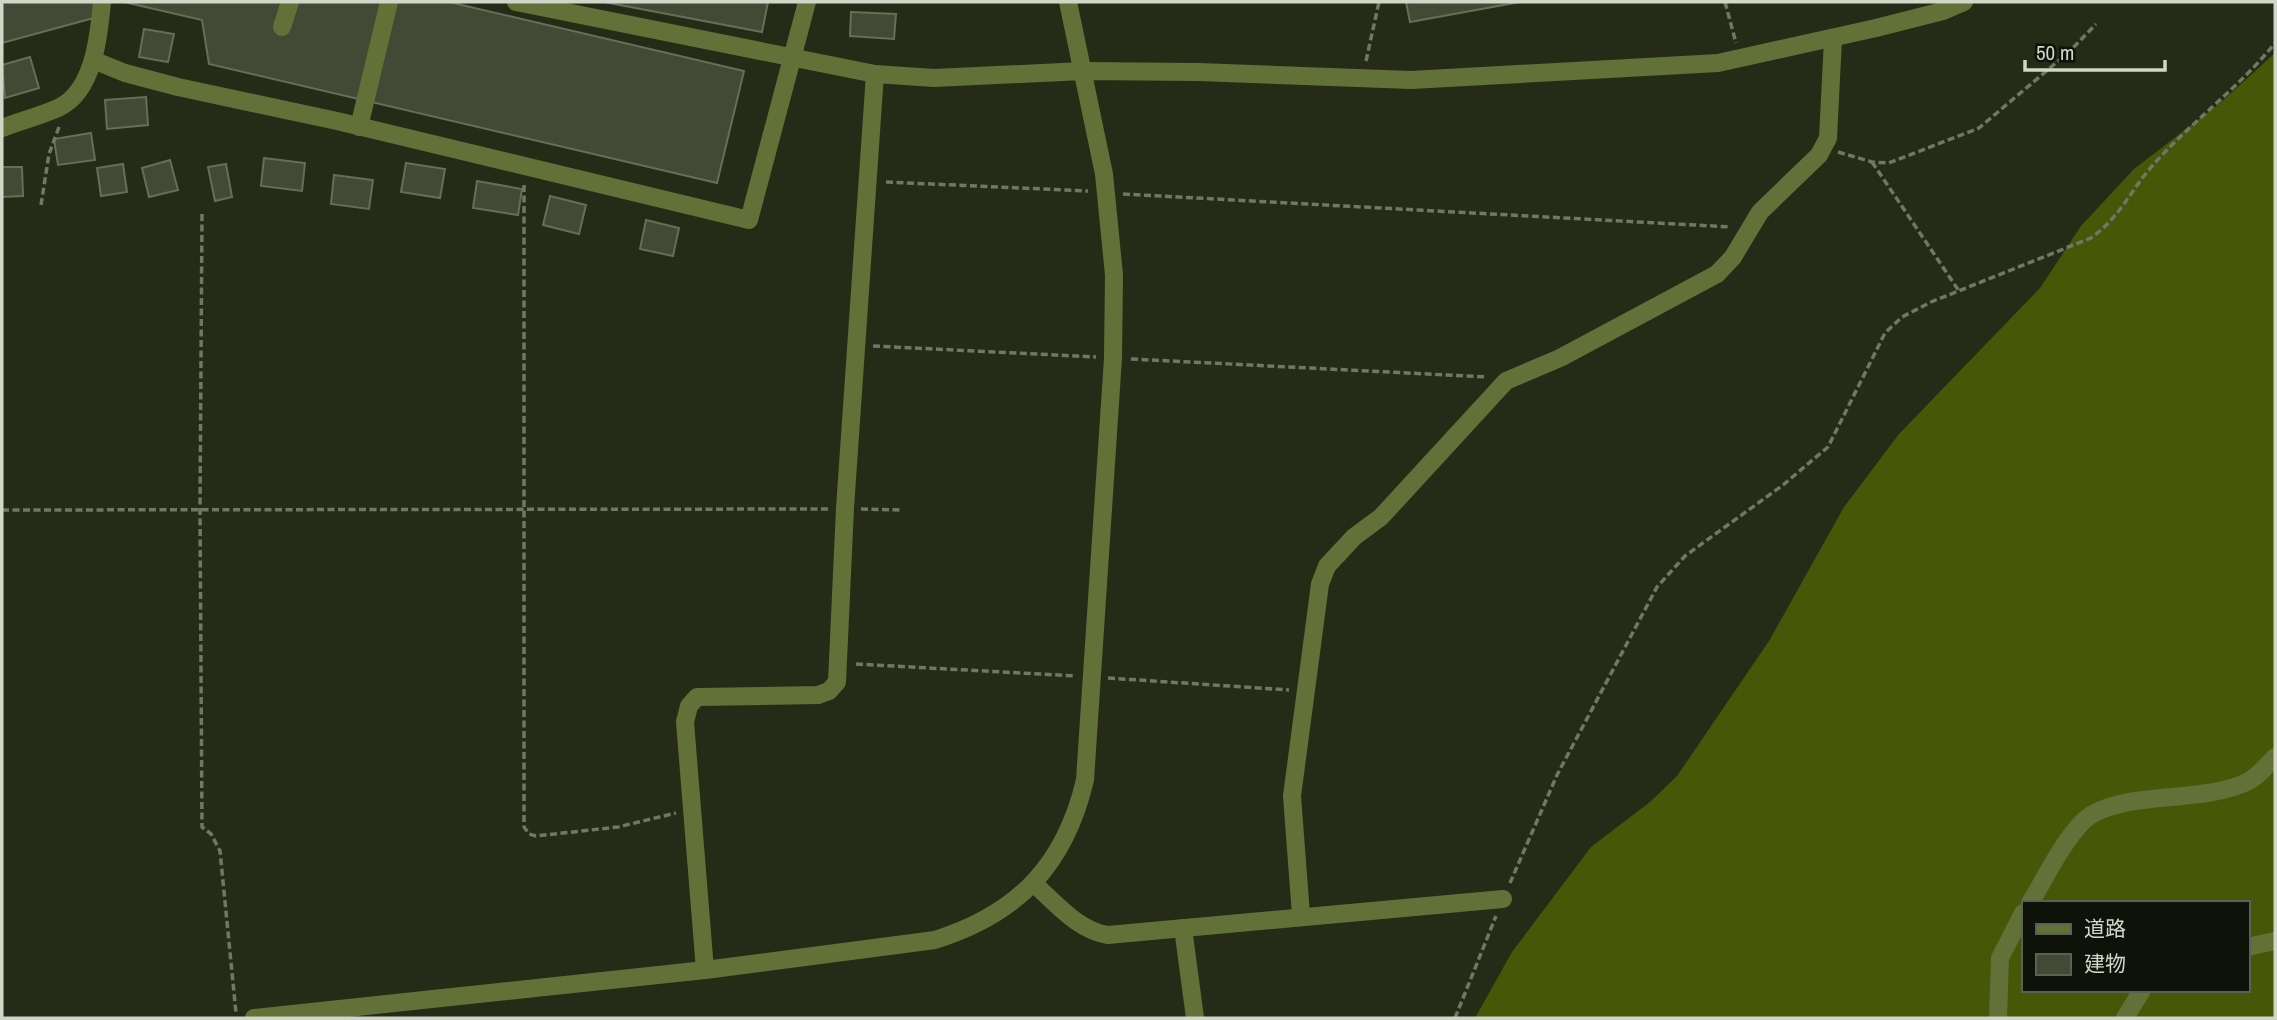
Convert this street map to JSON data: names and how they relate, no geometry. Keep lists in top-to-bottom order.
{
  "legend": ["道路", "建物"],
  "scale_bar": "50 m"
}
